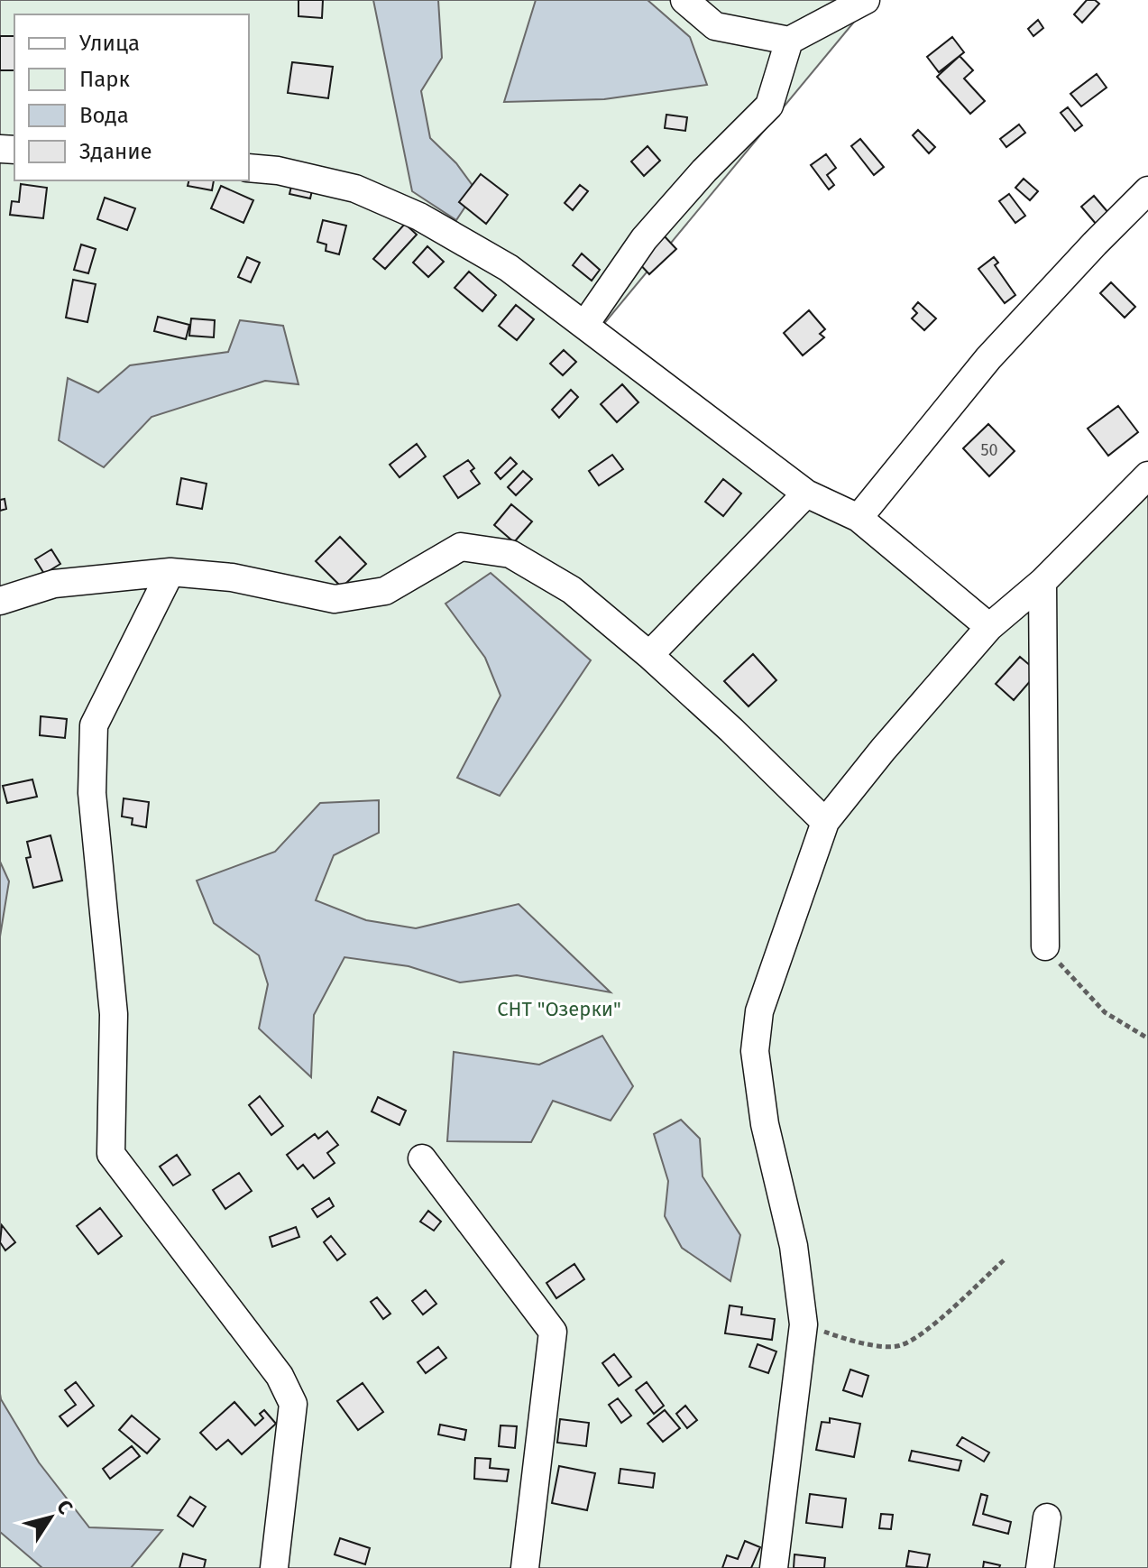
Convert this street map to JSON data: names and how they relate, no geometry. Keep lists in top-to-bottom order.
{
  "parks": ["СНТ \"Озерки\""],
  "house_numbers": ["50"],
  "legend": [
    "Улица",
    "Парк",
    "Вода",
    "Здание"
  ],
  "north": "top right"
}
